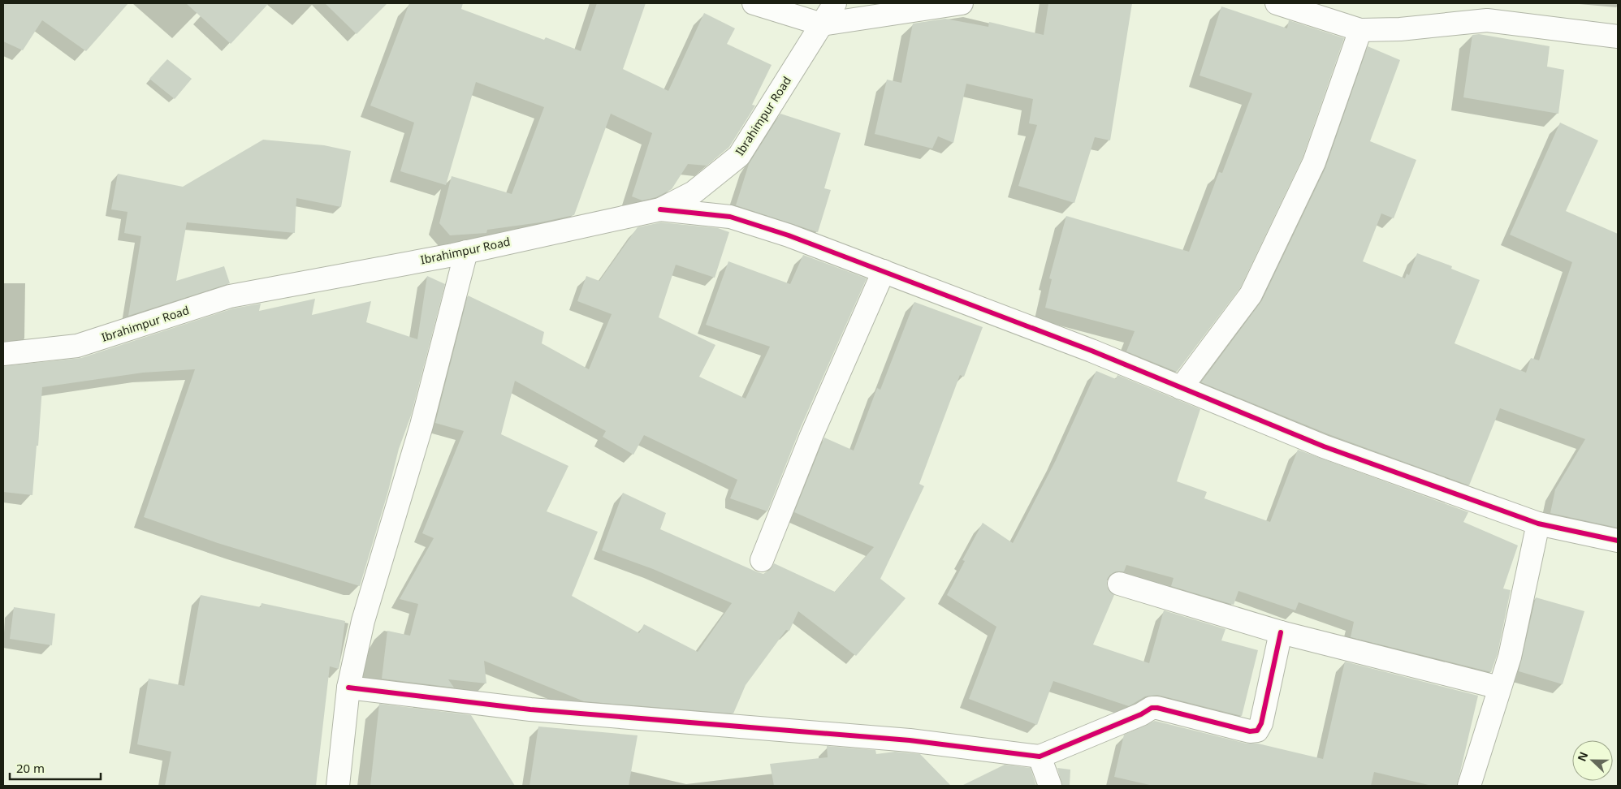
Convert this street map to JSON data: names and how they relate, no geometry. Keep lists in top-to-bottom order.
{
  "streets": {
    "street": ["Ibrahimpur Road"]
  },
  "scale_bar": "20 m",
  "north": "left"
}
